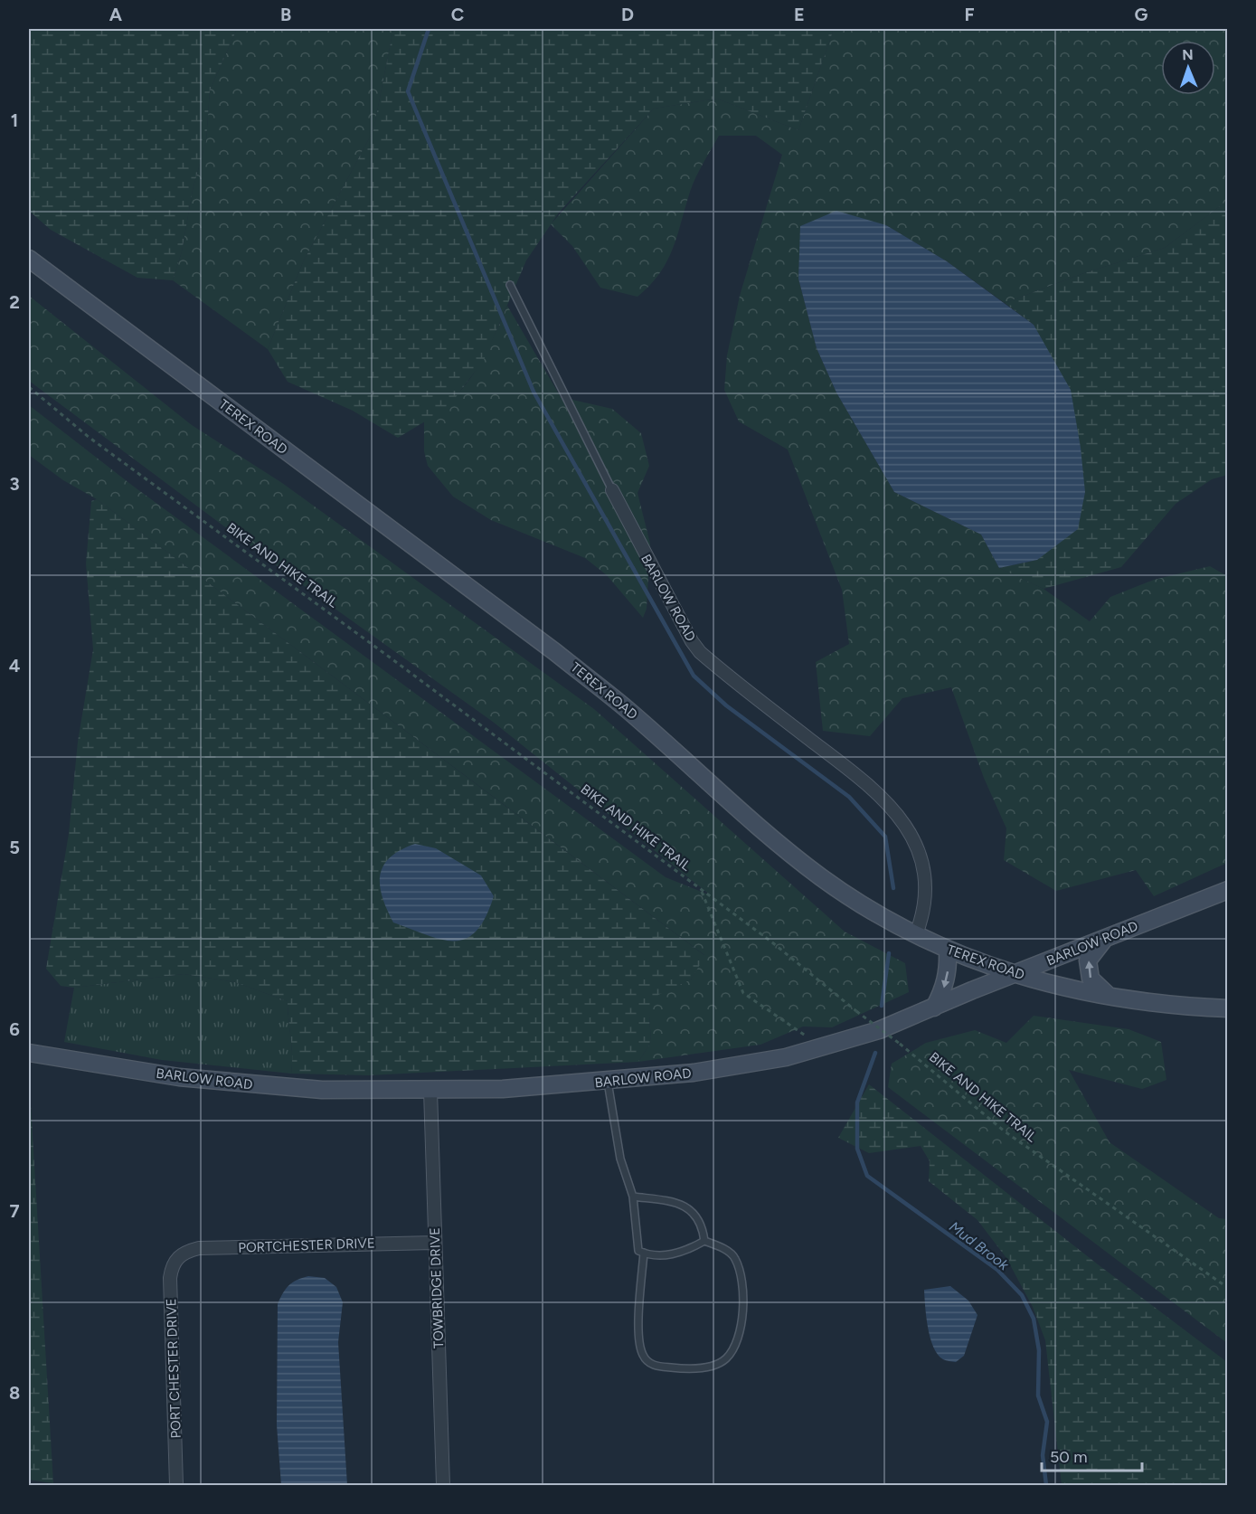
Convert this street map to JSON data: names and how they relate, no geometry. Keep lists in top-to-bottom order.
{
  "streets": {
    "main road": ["TEREX ROAD", "BARLOW ROAD"],
    "street": ["PORTCHESTER DRIVE", "TOWBRIDGE DRIVE", "PORT CHESTER DRIVE"],
    "path": ["BIKE AND HIKE TRAIL"]
  },
  "crossings": [
    ["TEREX ROAD", "BARLOW ROAD"],
    ["BARLOW ROAD", "TOWBRIDGE DRIVE"],
    ["PORTCHESTER DRIVE", "TOWBRIDGE DRIVE"],
    ["PORTCHESTER DRIVE", "PORT CHESTER DRIVE"]
  ],
  "water": ["Mud Brook"],
  "scale_bar": "50 m",
  "north": "top",
  "grid": {
    "columns": [
      "A",
      "B",
      "C",
      "D",
      "E",
      "F",
      "G"
    ],
    "rows": [
      "1",
      "2",
      "3",
      "4",
      "5",
      "6",
      "7",
      "8"
    ]
  }
}
